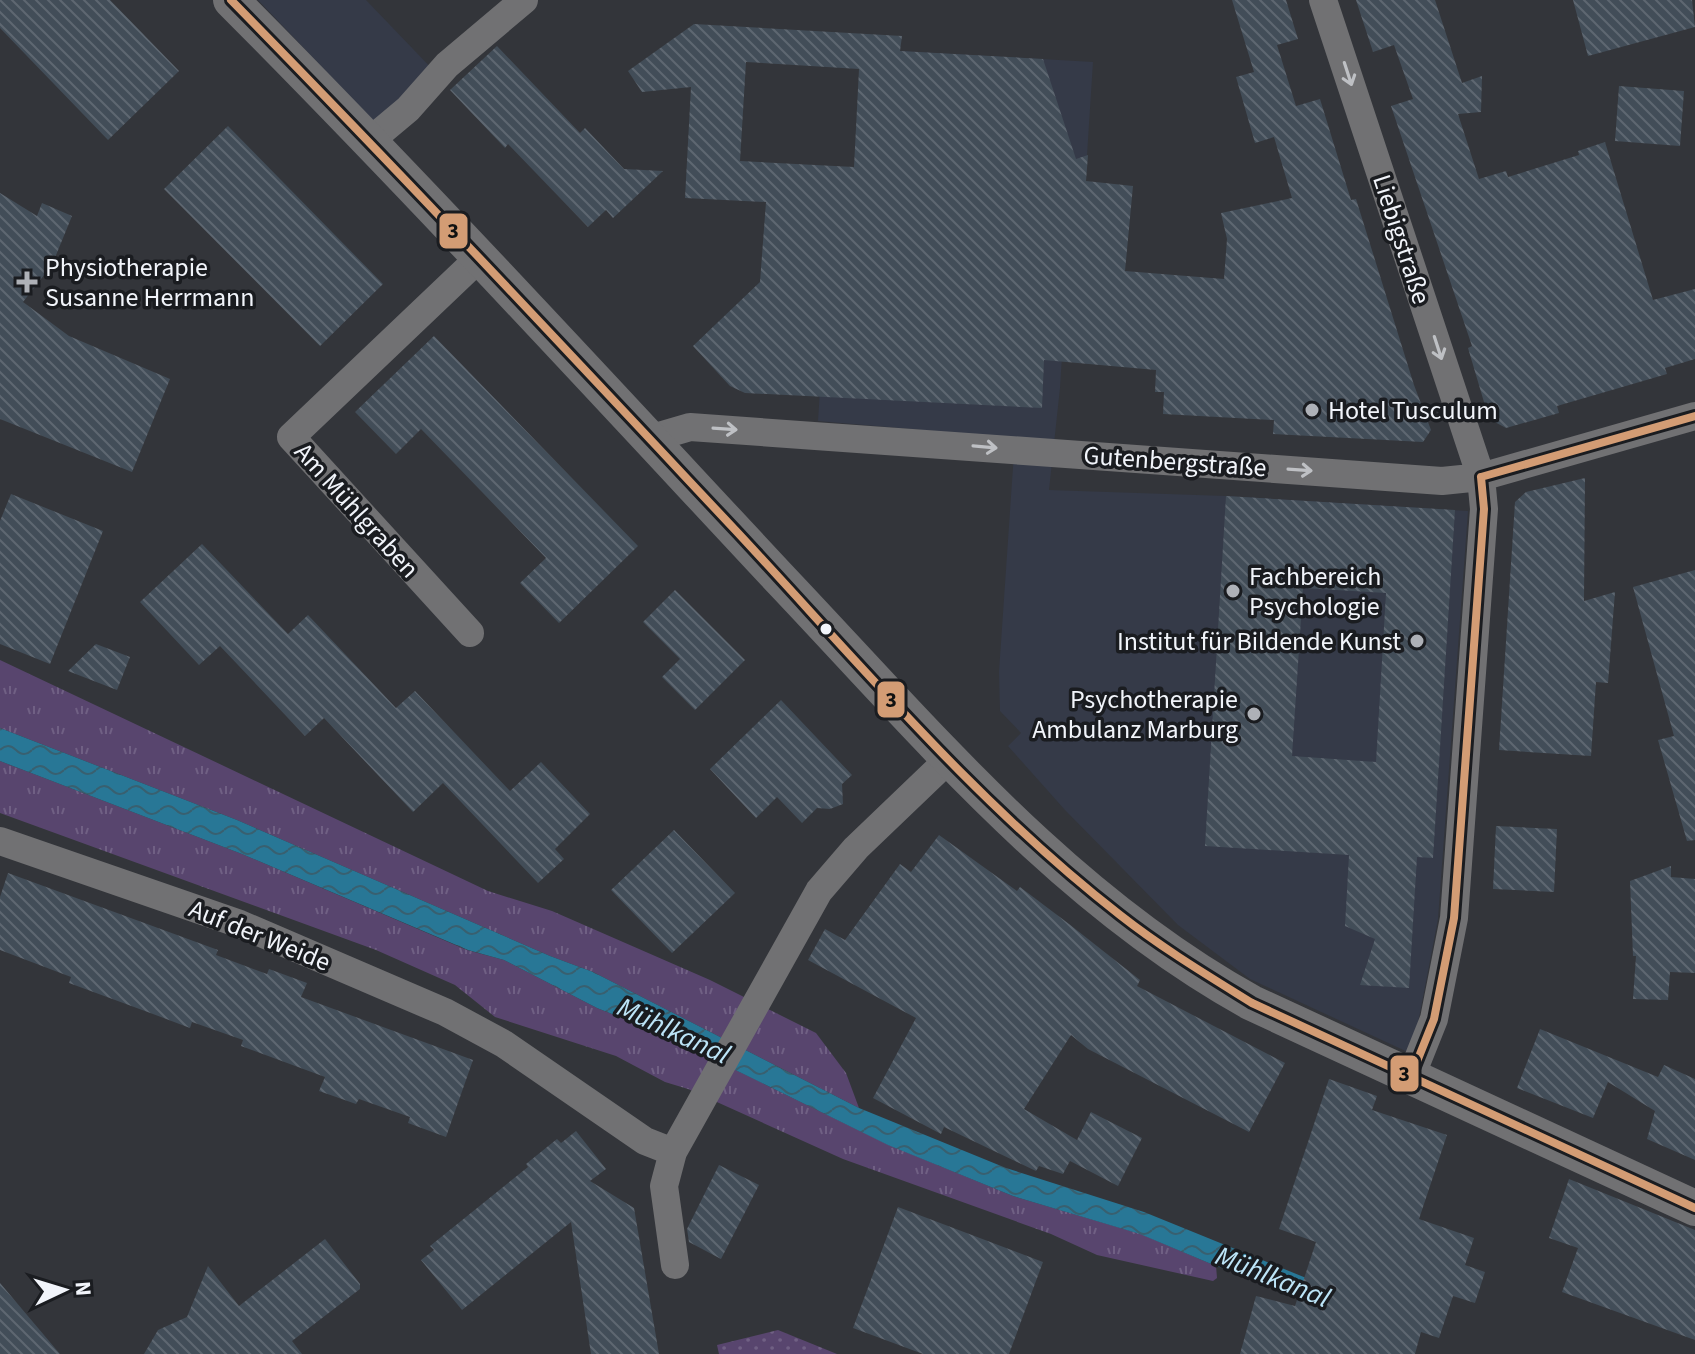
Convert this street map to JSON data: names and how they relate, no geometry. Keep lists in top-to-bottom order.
{
  "streets": {
    "street": [
      "Liebigstraße",
      "Gutenbergstraße",
      "Am Mühlgraben",
      "Auf der Weide"
    ]
  },
  "crossings": [
    ["Liebigstraße", "Gutenbergstraße"]
  ],
  "one_way": ["Liebigstraße", "Gutenbergstraße"],
  "water": ["Mühlkanal"],
  "places": {
    "health": ["Physiotherapie Susanne Herrmann"],
    "other": [
      "Hotel Tusculum",
      "Fachbereich Psychologie",
      "Institut für Bildende Kunst",
      "Psychotherapie Ambulanz Marburg"
    ]
  },
  "lines": ["transit line 3"],
  "north": "right"
}
